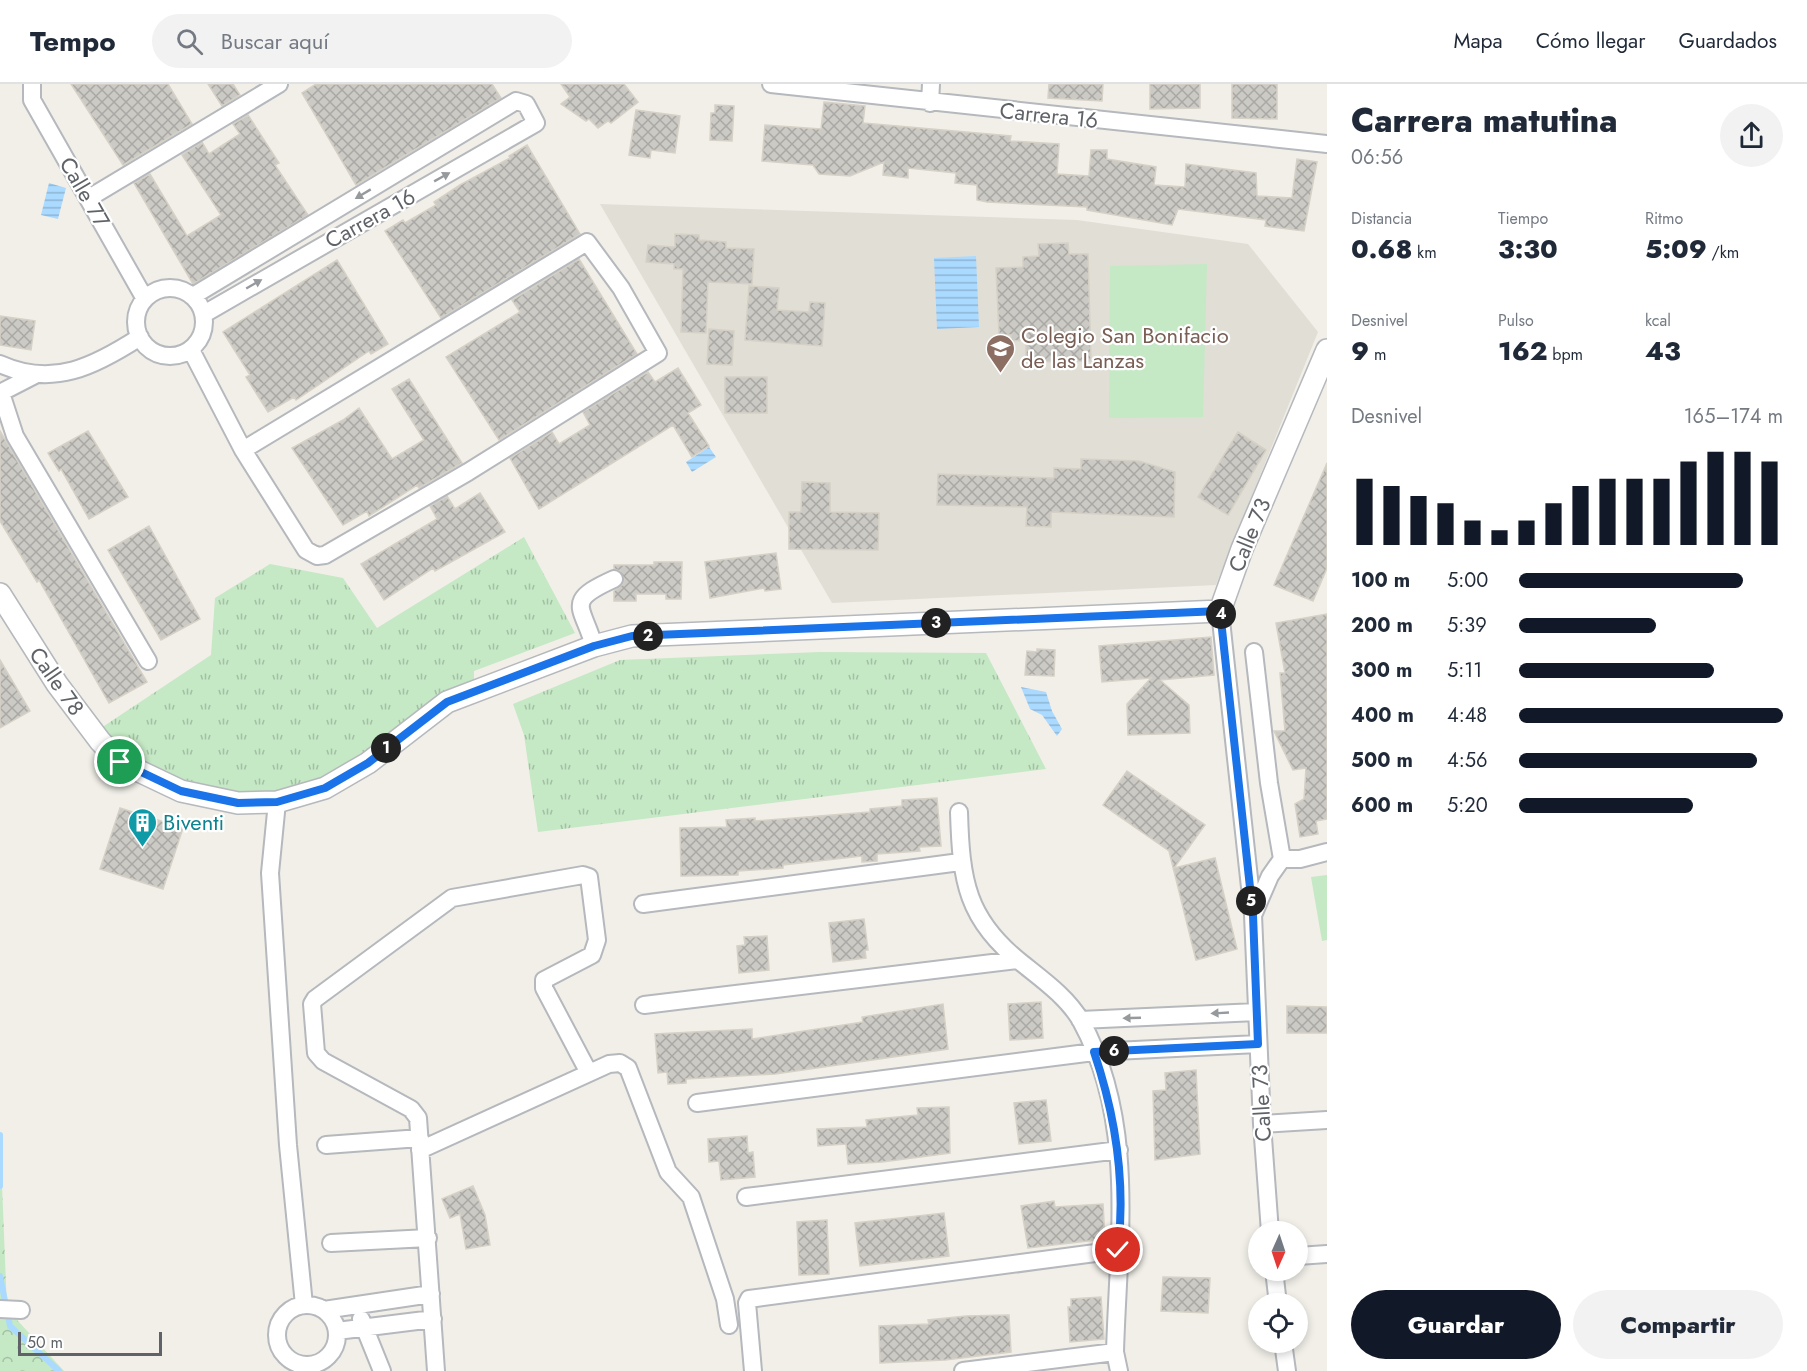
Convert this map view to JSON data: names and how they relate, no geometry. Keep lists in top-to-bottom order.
{
  "streets": {
    "street": [
      "Carrera 16",
      "Calle 77",
      "Calle 73",
      "Calle 78"
    ]
  },
  "crossings": [
    ["Carrera 16", "Calle 77"]
  ],
  "places": {
    "school or university": ["Colegio San Bonifacio de las Lanzas"],
    "building": ["Biventi"]
  },
  "scale_bar": "50 m",
  "north": "bottom",
  "page": {
    "header": "Tempo",
    "search": "Buscar aquí",
    "nav": ["Mapa", "Cómo llegar", "Guardados"],
    "heading": ["Carrera matutina", "06:56"],
    "stats": [
      ["Distancia", "0.68 km"],
      ["Tiempo", "3:30"],
      ["Ritmo", "5:09 /km"],
      ["Desnivel", "9 m"],
      ["Pulso", "162 bpm"],
      ["kcal", "43"]
    ],
    "chart": ["Desnivel", "165–174 m"],
    "list": [
      {
        "name": "100 m",
        "note": "5:00"
      },
      {
        "name": "200 m",
        "note": "5:39"
      },
      {
        "name": "300 m",
        "note": "5:11"
      },
      {
        "name": "400 m",
        "note": "4:48"
      },
      {
        "name": "500 m",
        "note": "4:56"
      },
      {
        "name": "600 m",
        "note": "5:20"
      }
    ],
    "pins": [
      "4",
      "3",
      "2",
      "1",
      "5",
      "6"
    ],
    "buttons": ["Guardar", "Compartir"],
    "scale": "50 m"
  }
}
